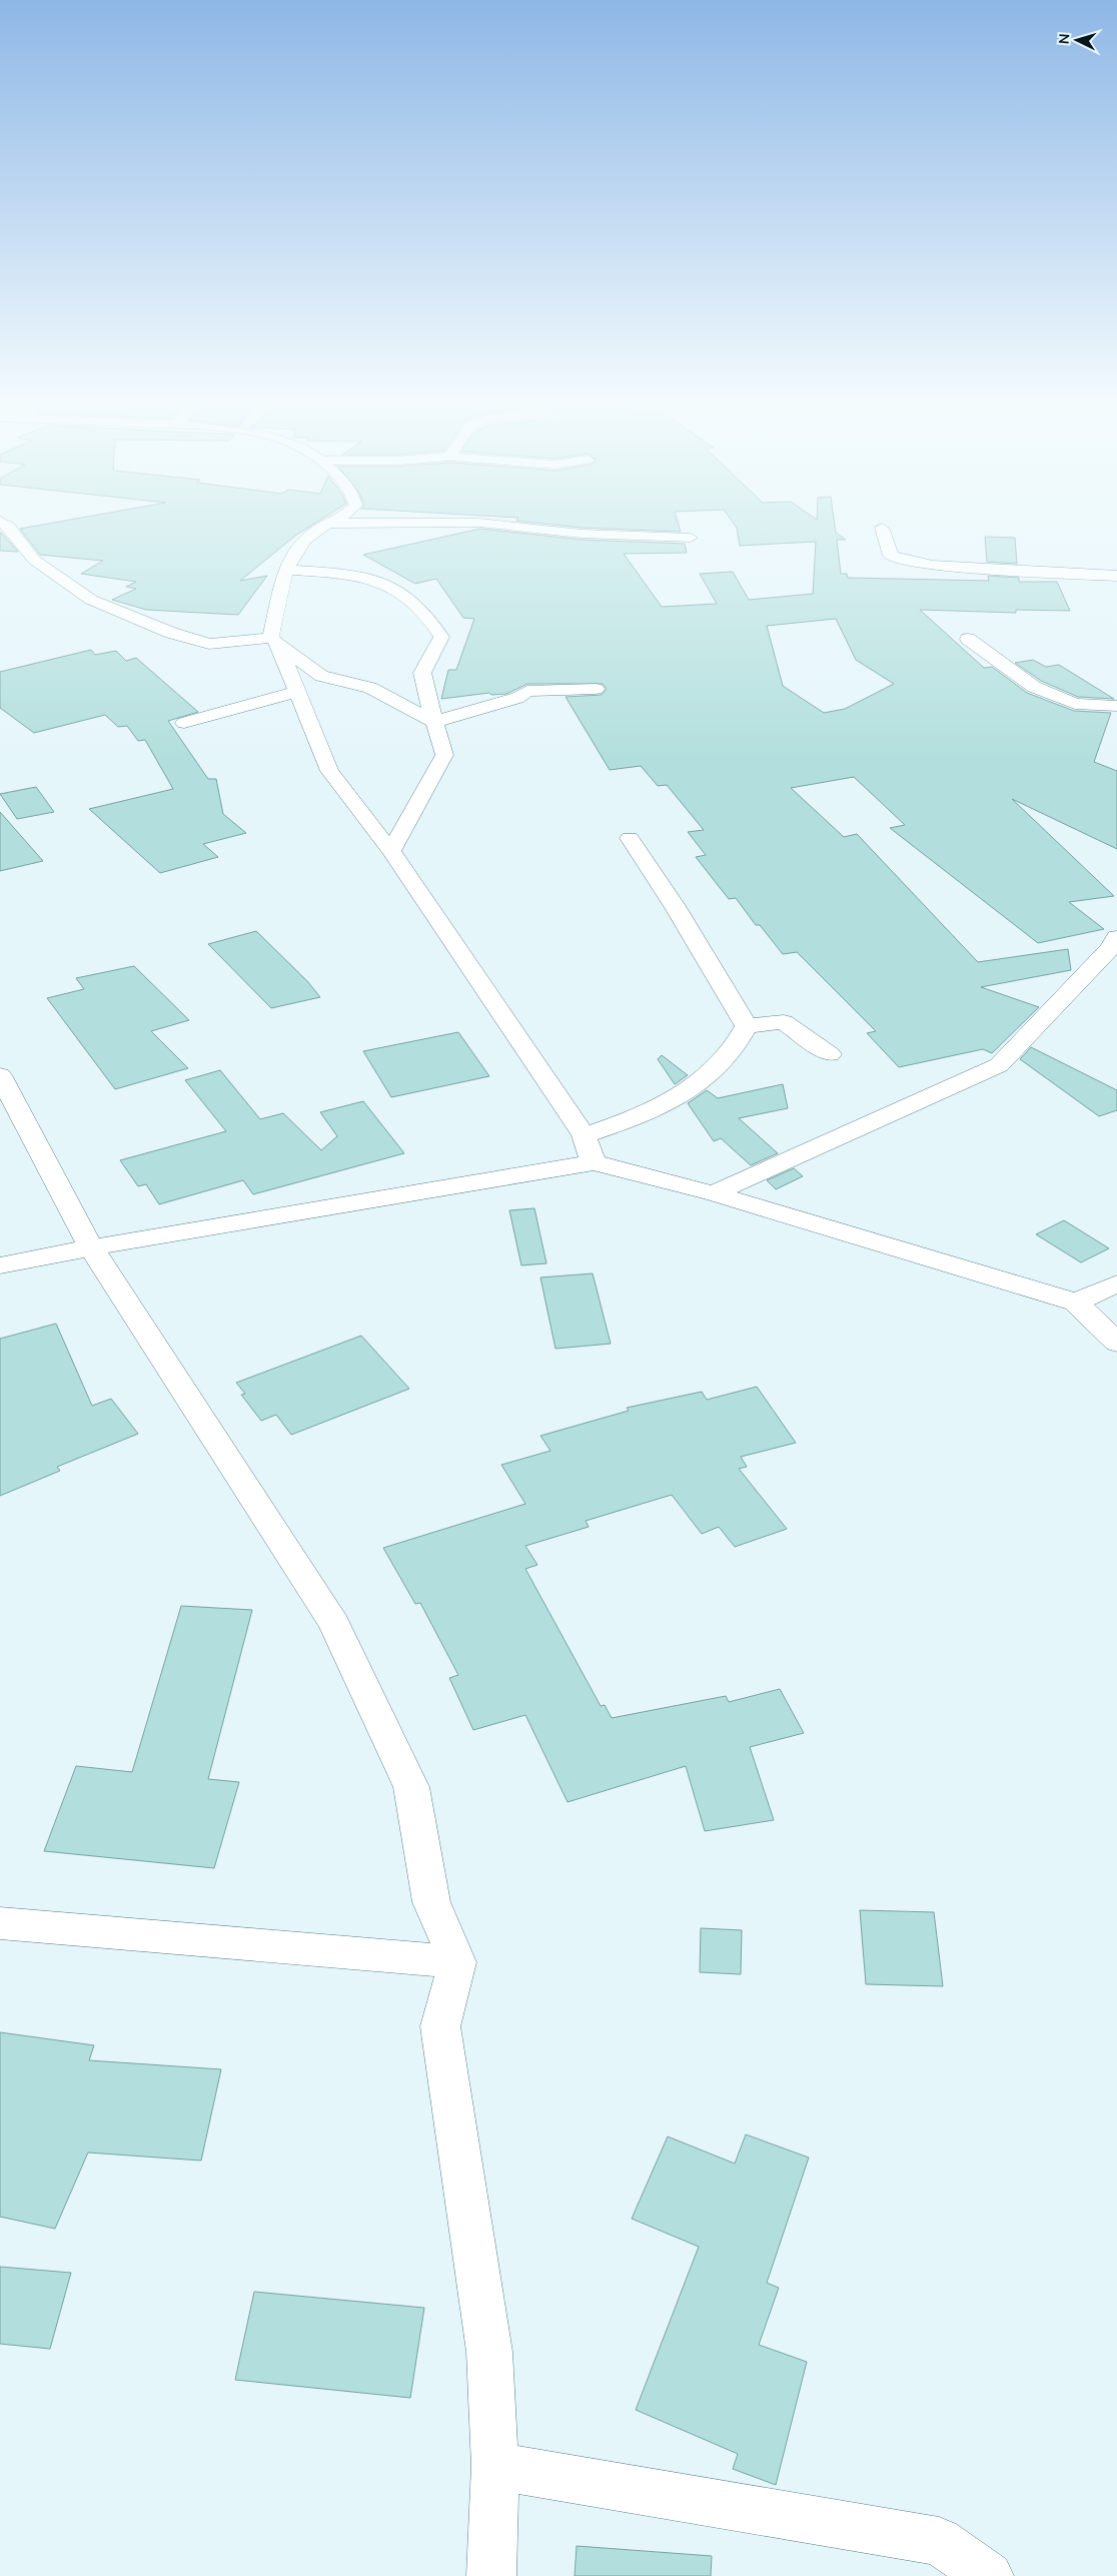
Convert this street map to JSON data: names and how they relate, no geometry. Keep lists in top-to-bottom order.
{
  "north": "left"
}
